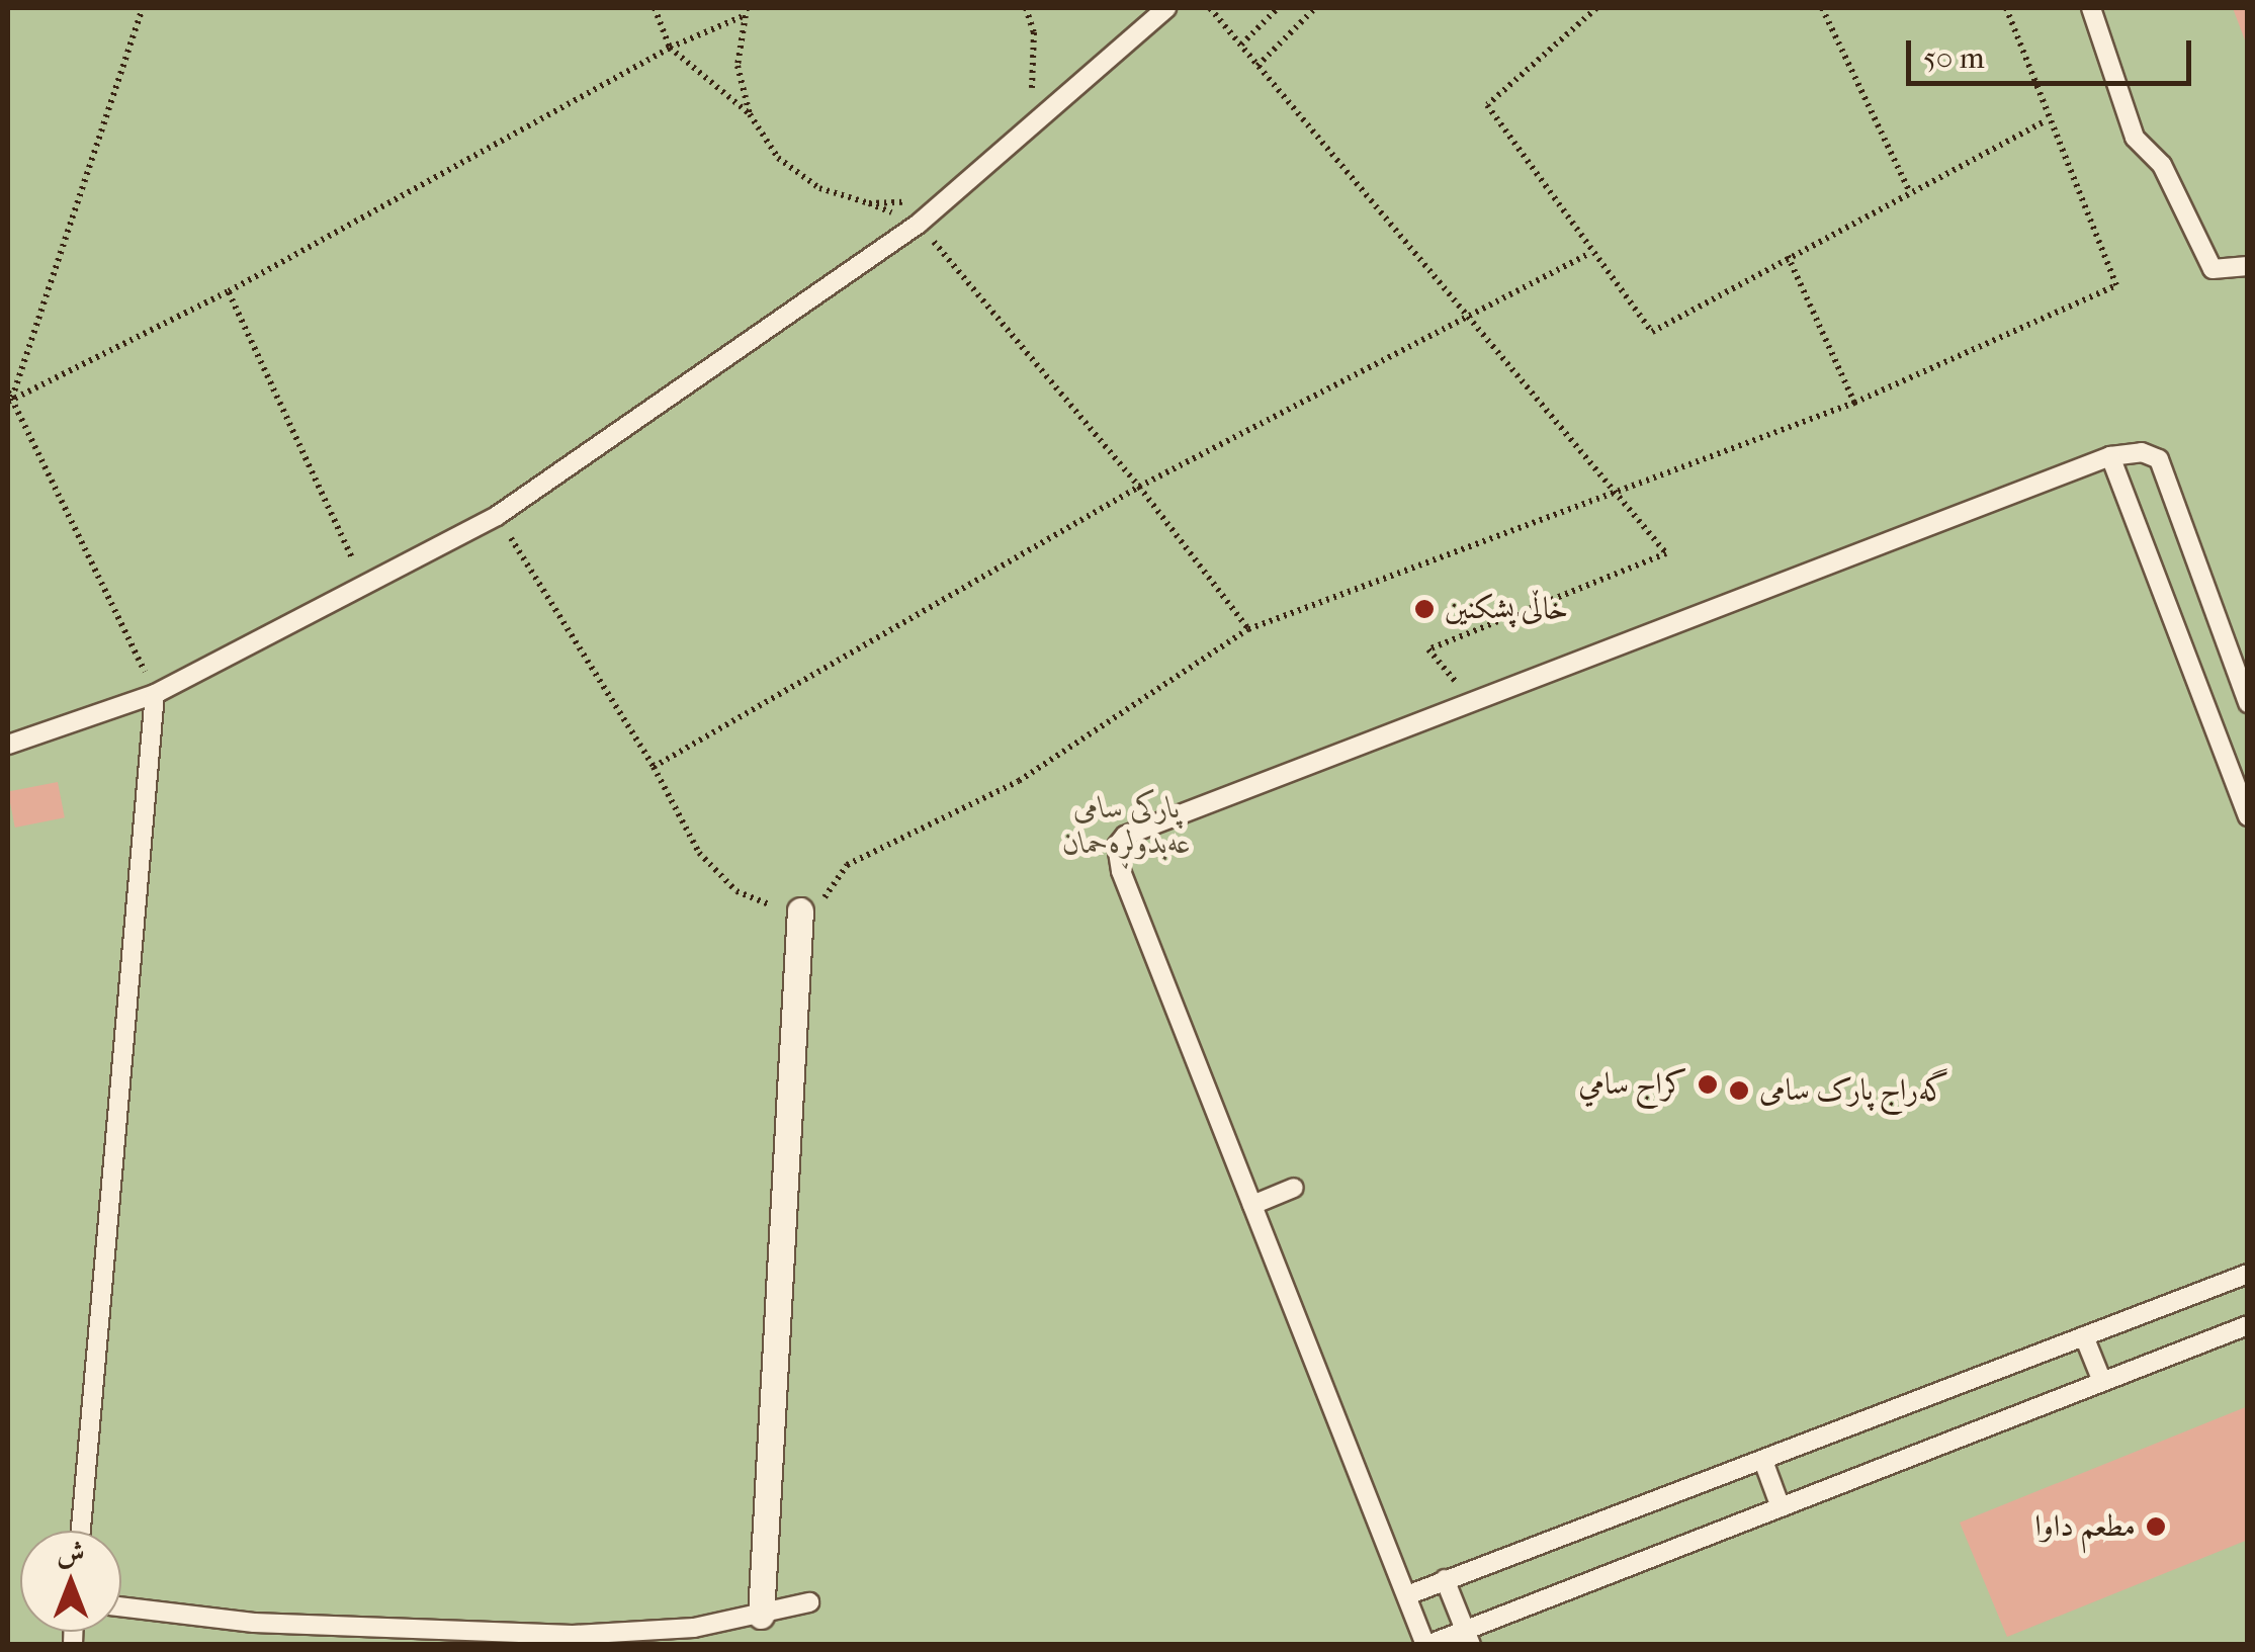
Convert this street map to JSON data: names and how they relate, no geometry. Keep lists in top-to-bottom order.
{
  "parks": ["پارکی سامی عەبدولڕەحمان"],
  "places": [
    "خاڵی پشکنین",
    "کراج سامي",
    "گەراج پارک سامی",
    "مطعم داوا"
  ],
  "scale_bar": "50 m",
  "north": "top"
}
